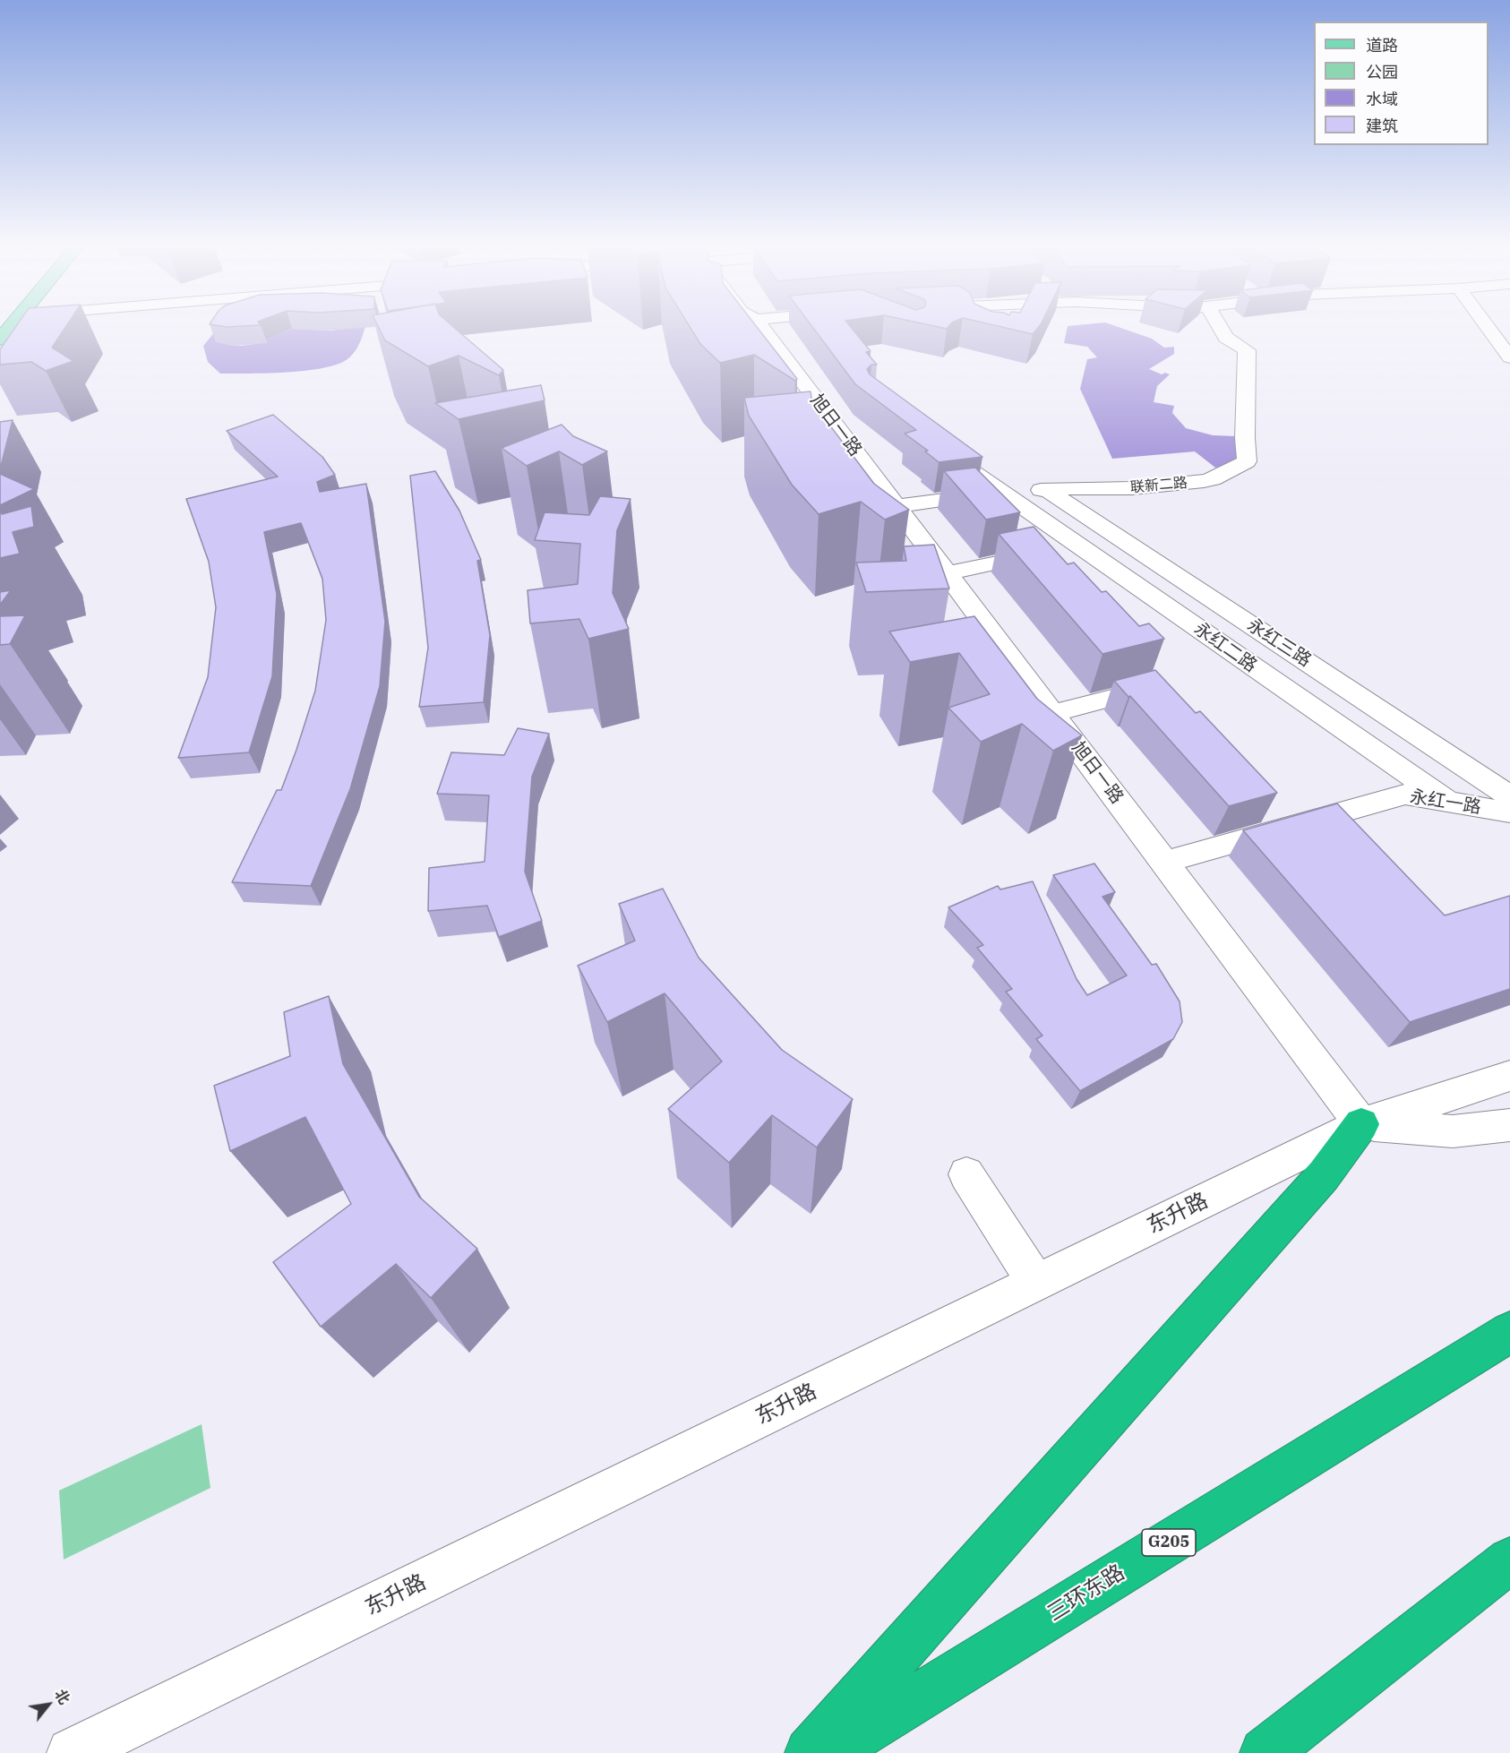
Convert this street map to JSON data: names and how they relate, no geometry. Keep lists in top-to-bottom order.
{
  "streets": {
    "highway": ["G205", "三环东路"],
    "street": [
      "旭日一路",
      "联新二路",
      "永红三路",
      "永红二路",
      "永红一路",
      "东升路"
    ]
  },
  "crossings": [
    ["旭日一路", "联新二路"],
    ["旭日一路", "永红一路"],
    ["旭日一路", "东升路"],
    ["联新二路", "永红三路"],
    ["联新二路", "永红二路"],
    ["永红二路", "永红一路"]
  ],
  "legend": [
    "道路",
    "公园",
    "水域",
    "建筑"
  ],
  "north": "top right"
}
